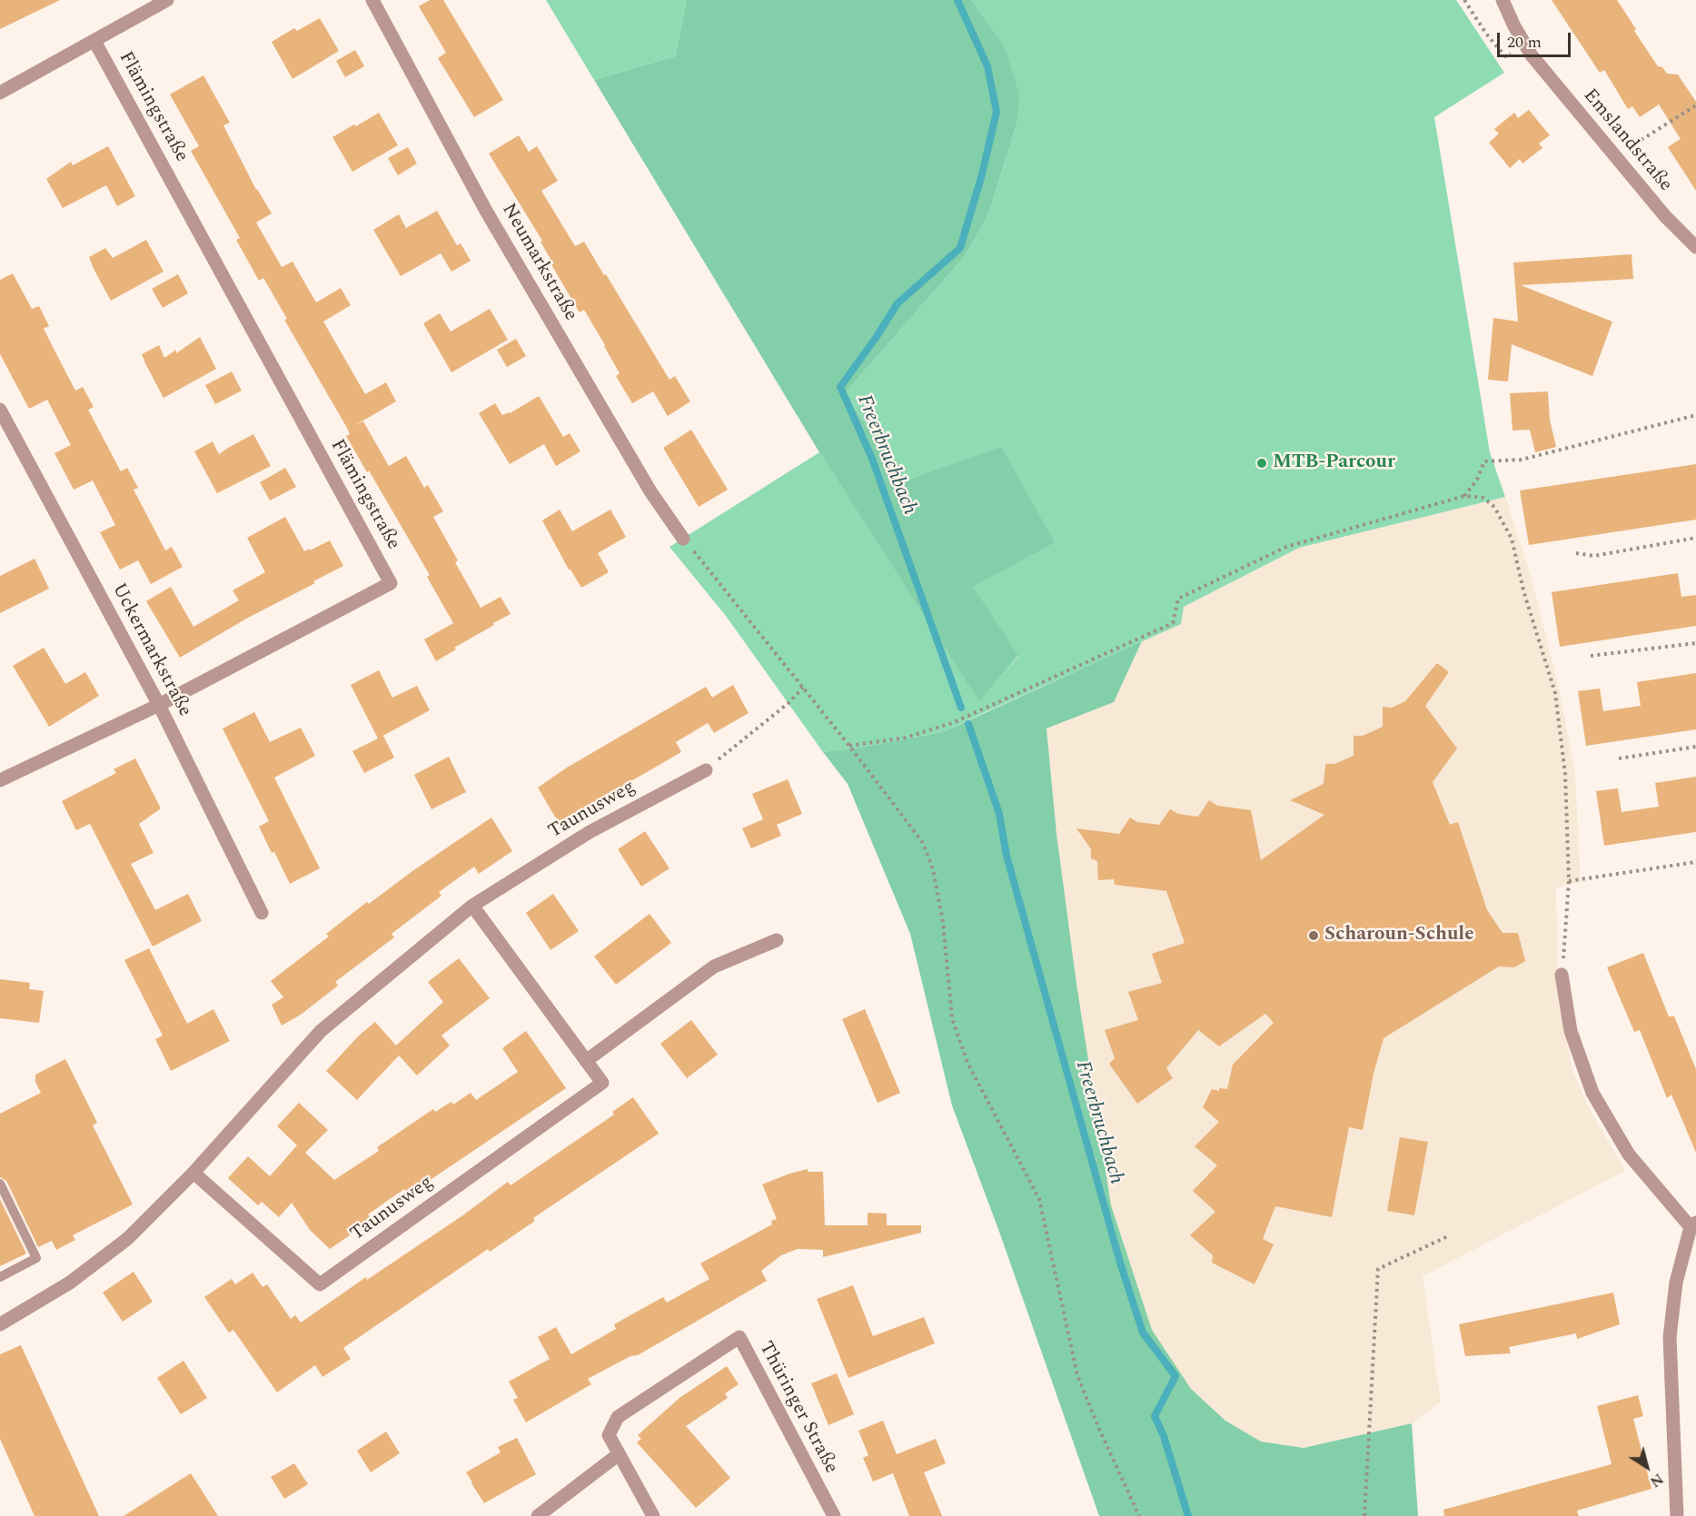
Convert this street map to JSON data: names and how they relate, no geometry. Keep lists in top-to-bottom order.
{
  "streets": {
    "street": [
      "Flämingstraße",
      "Emslandstraße",
      "Neumarkstraße",
      "Uckermarkstraße",
      "Taunusweg",
      "Thüringer Straße"
    ]
  },
  "crossings": [
    ["Flämingstraße", "Uckermarkstraße"]
  ],
  "water": ["Freerbruchbach"],
  "places": ["MTB-Parcour", "Scharoun-Schule"],
  "scale_bar": "20 m",
  "north": "bottom right"
}
